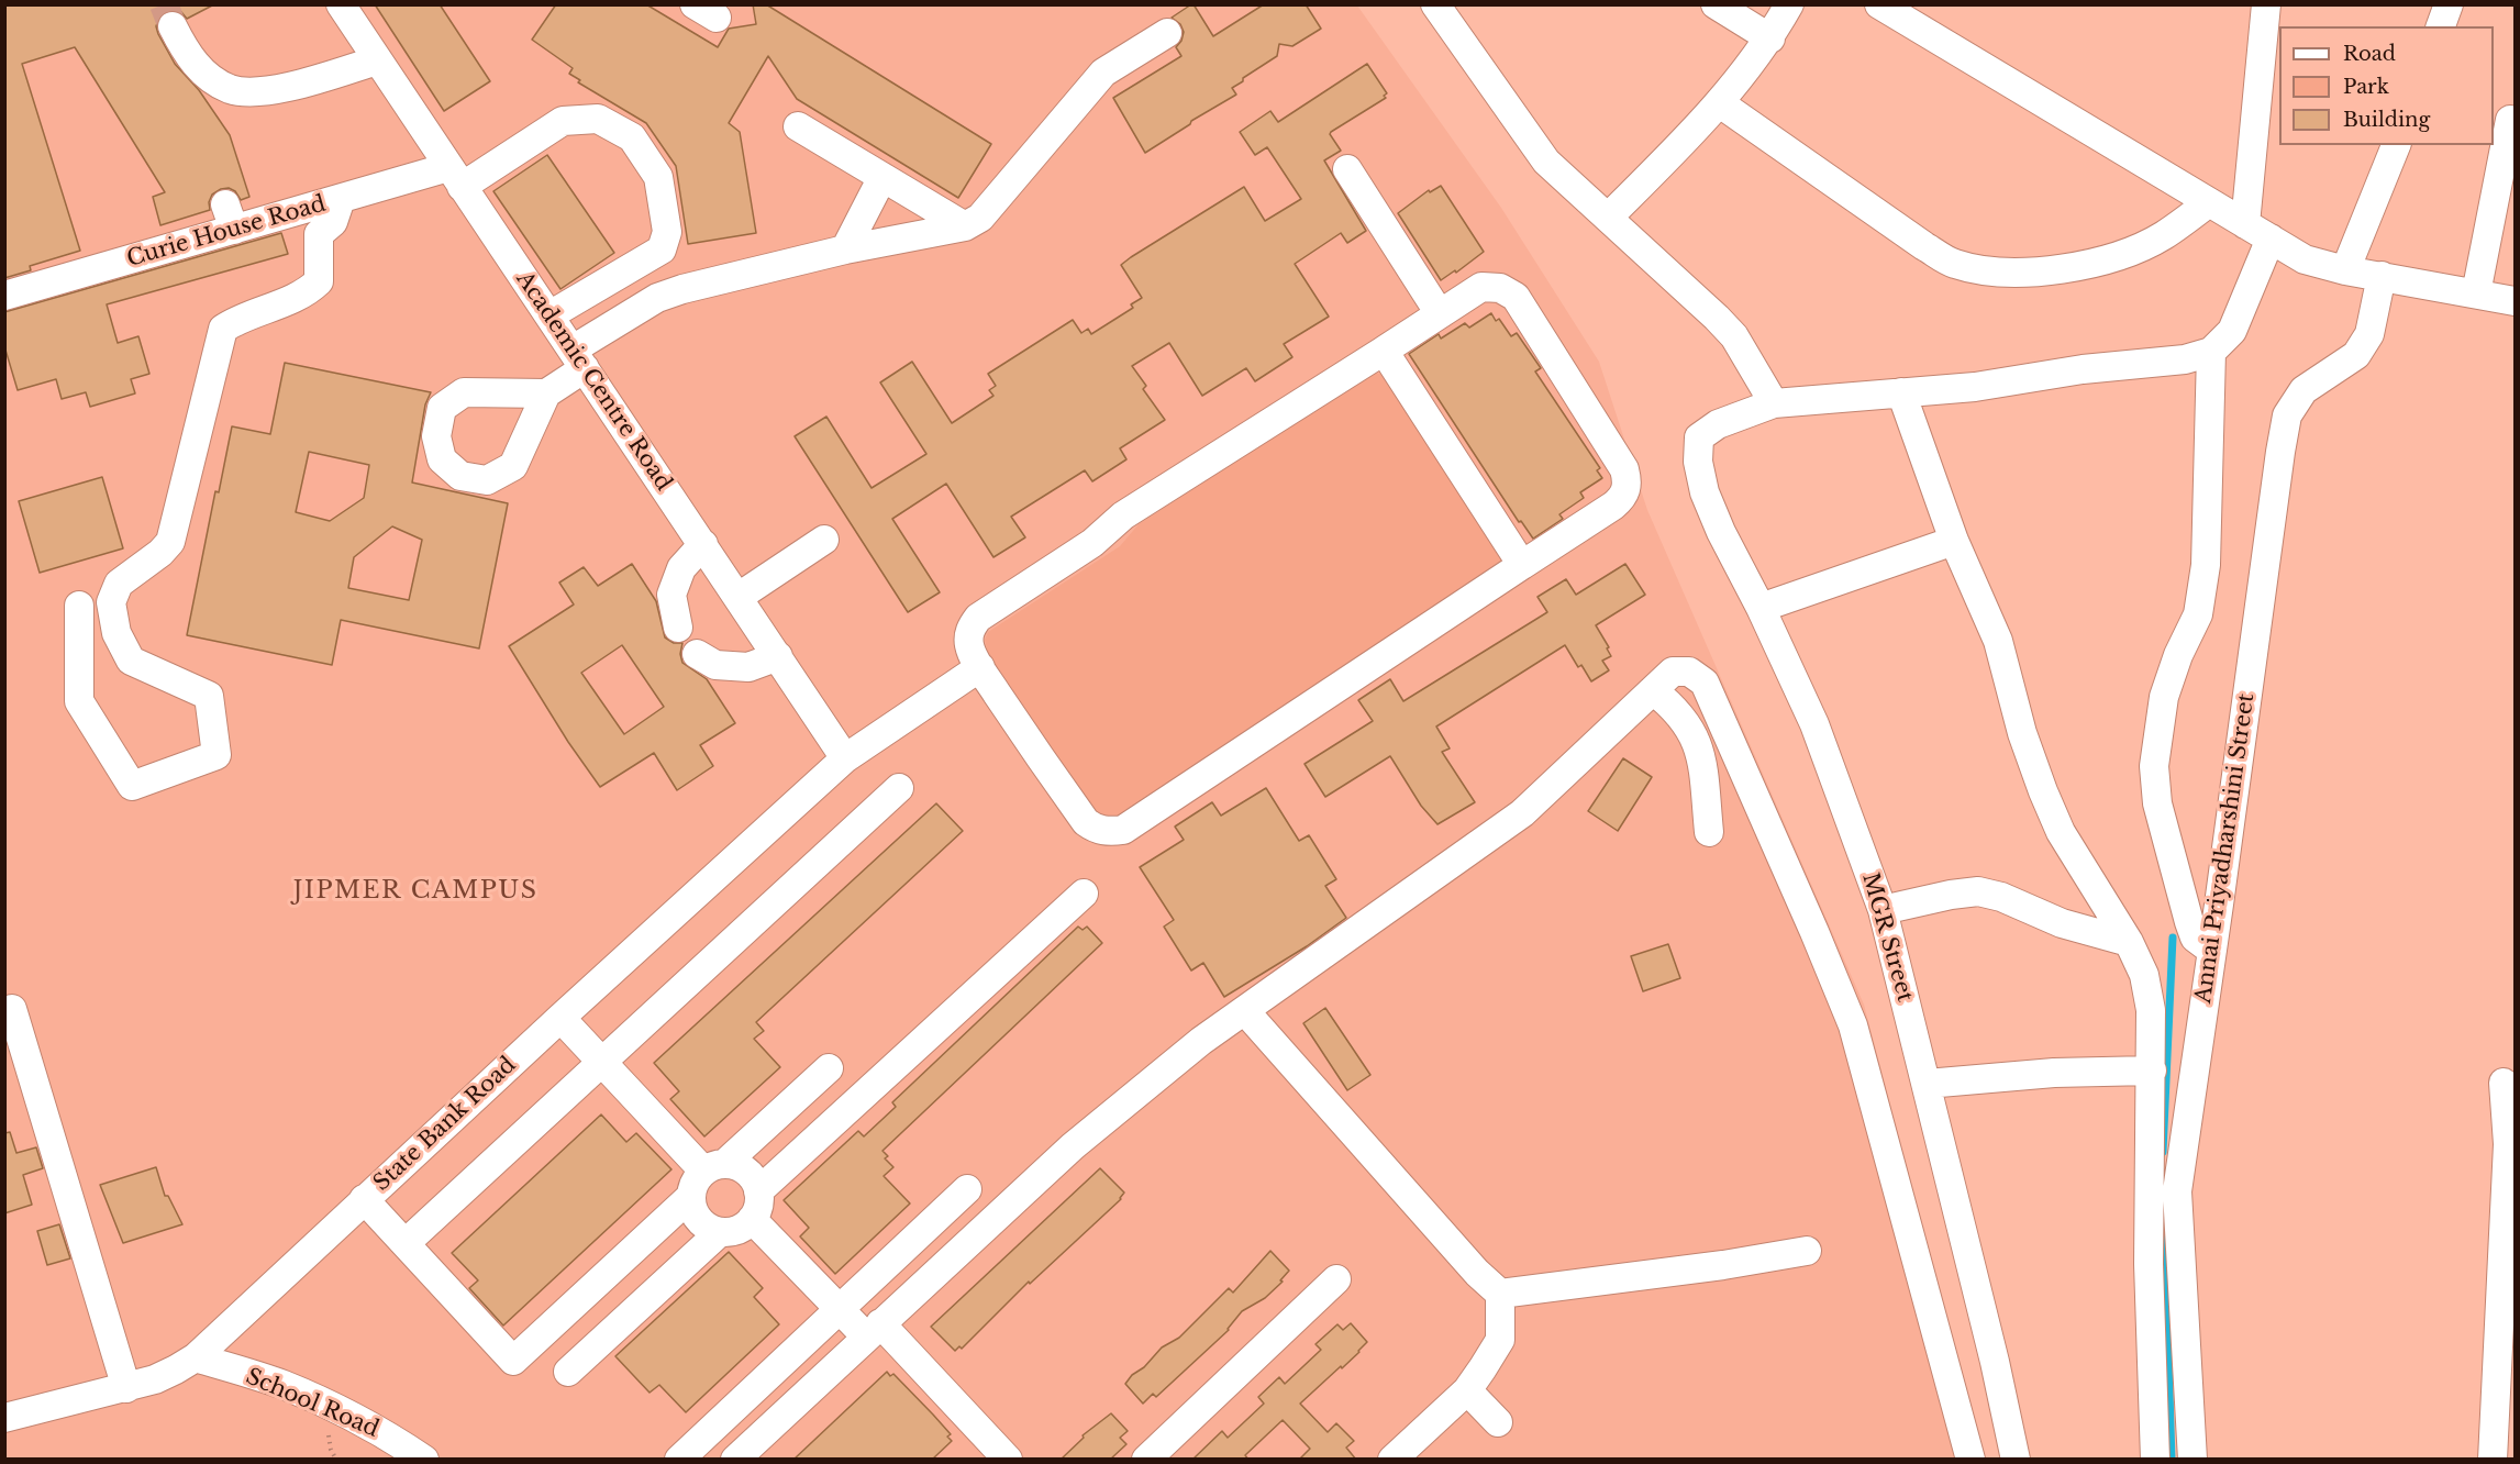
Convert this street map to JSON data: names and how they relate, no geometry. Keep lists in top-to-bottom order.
{
  "streets": {
    "street": [
      "Curie House Road",
      "Academic Centre Road",
      "Annai Priyadharshini Street",
      "MGR Street",
      "State Bank Road",
      "School Road"
    ]
  },
  "crossings": [
    ["Curie House Road", "Academic Centre Road"],
    ["Academic Centre Road", "State Bank Road"],
    ["State Bank Road", "School Road"]
  ],
  "districts": ["JIPMER CAMPUS"],
  "legend": ["Road", "Park", "Building"]
}
